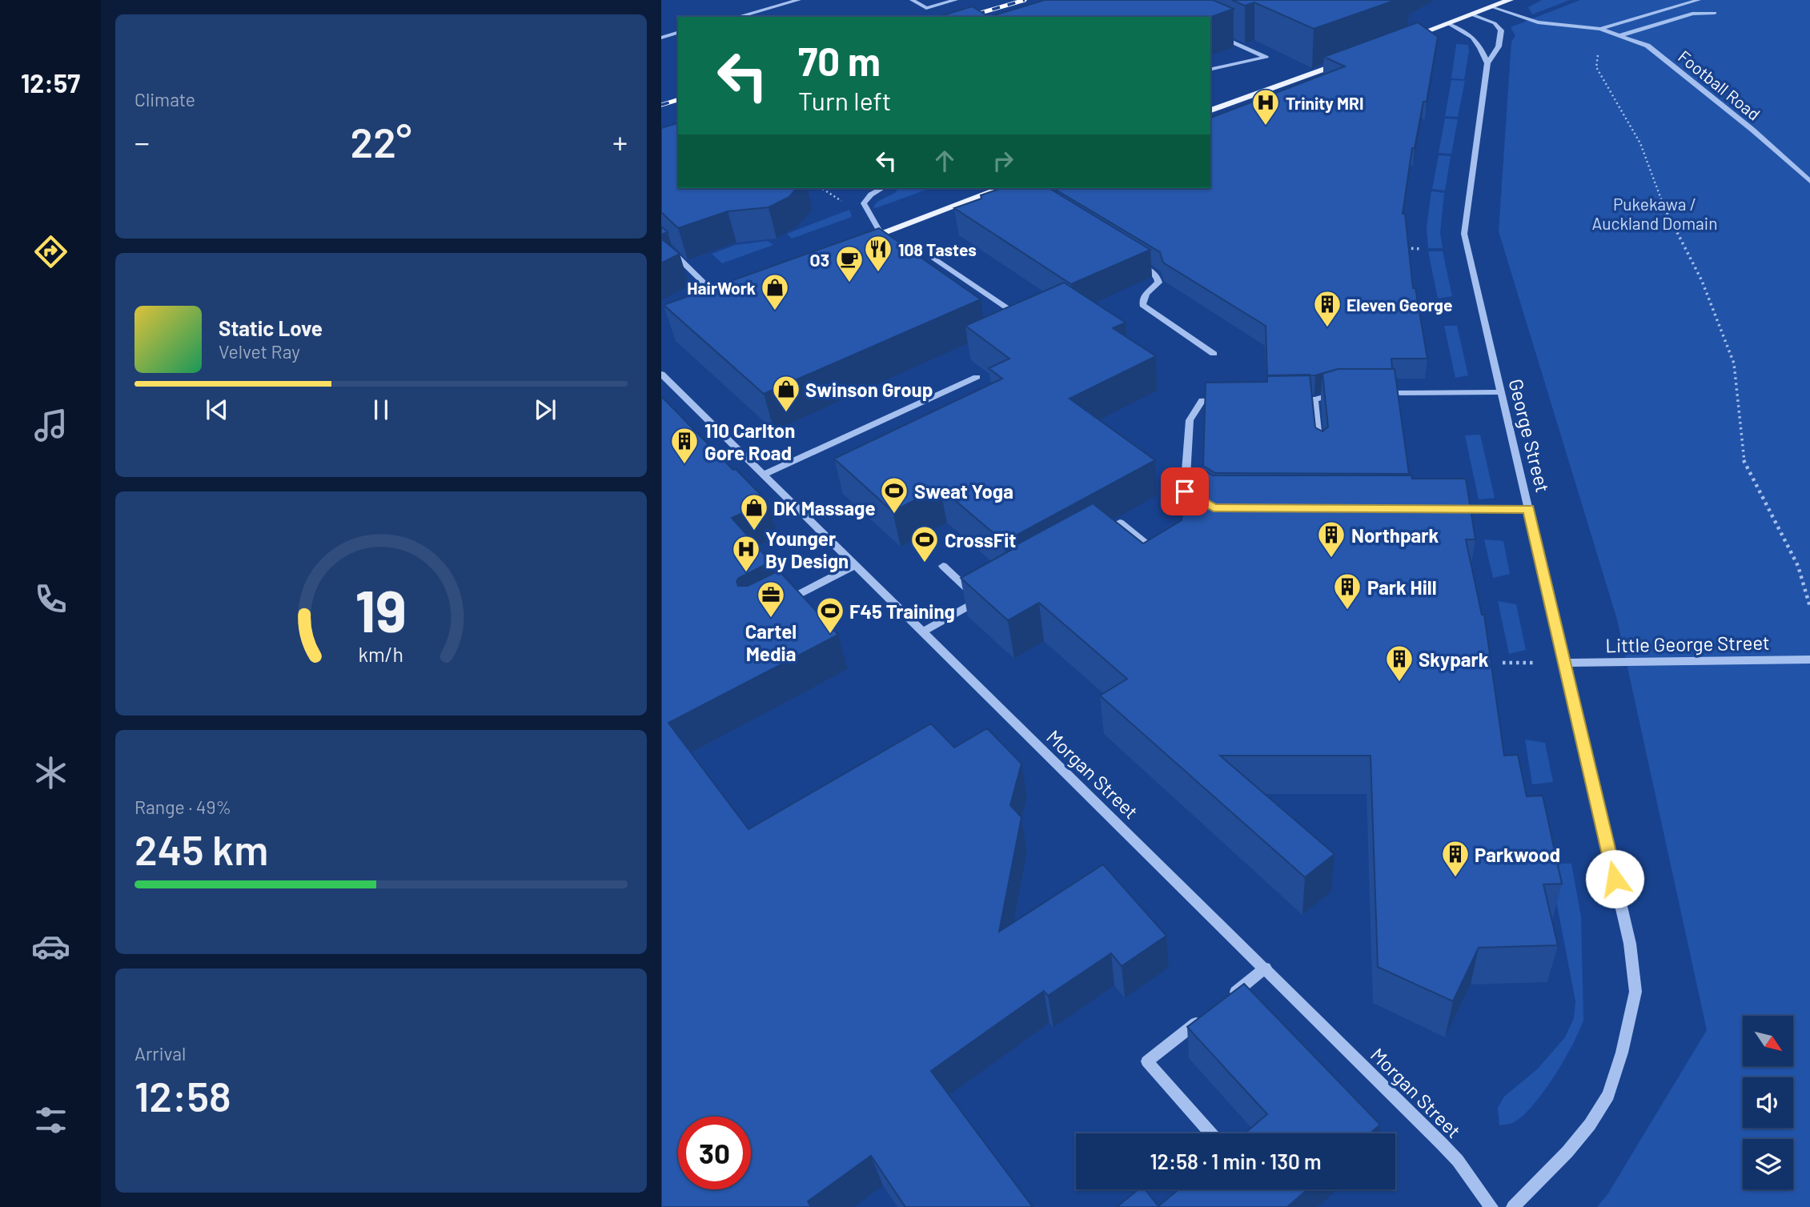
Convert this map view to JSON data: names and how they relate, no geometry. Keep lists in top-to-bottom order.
{
  "streets": {
    "street": [
      "Football Road",
      "George Street",
      "Little George Street",
      "Morgan Street"
    ]
  },
  "crossings": [
    ["George Street", "Little George Street"]
  ],
  "parks": ["Pukekawa / Auckland Domain"],
  "places": {
    "hospital": ["Trinity MRI", "Younger By Design"],
    "restaurant": ["108 Tastes"],
    "cafe": ["O3"],
    "shop": ["HairWork", "Swinson Group", "DK Massage"],
    "building": [
      "Eleven George",
      "110 Carlton Gore Road",
      "Northpark",
      "Park Hill",
      "Skypark",
      "Parkwood"
    ],
    "sports": ["Sweat Yoga", "CrossFit", "F45 Training"],
    "office": ["Cartel Media"]
  },
  "north": "bottom right",
  "page": {
    "tabs": "12:57",
    "tile": [
      "Climate",
      ["Range · 49%", "245 km"],
      ["Arrival", "12:58"]
    ],
    "turn": ["70 m", "Turn left"],
    "heat": ["−", "22°", "+"],
    "song": ["Static Love", "Velvet Ray"],
    "limit": "30",
    "trip": "12:58 · 1 min · 130 m",
    "gauge": ["19", "km/h"]
  }
}
